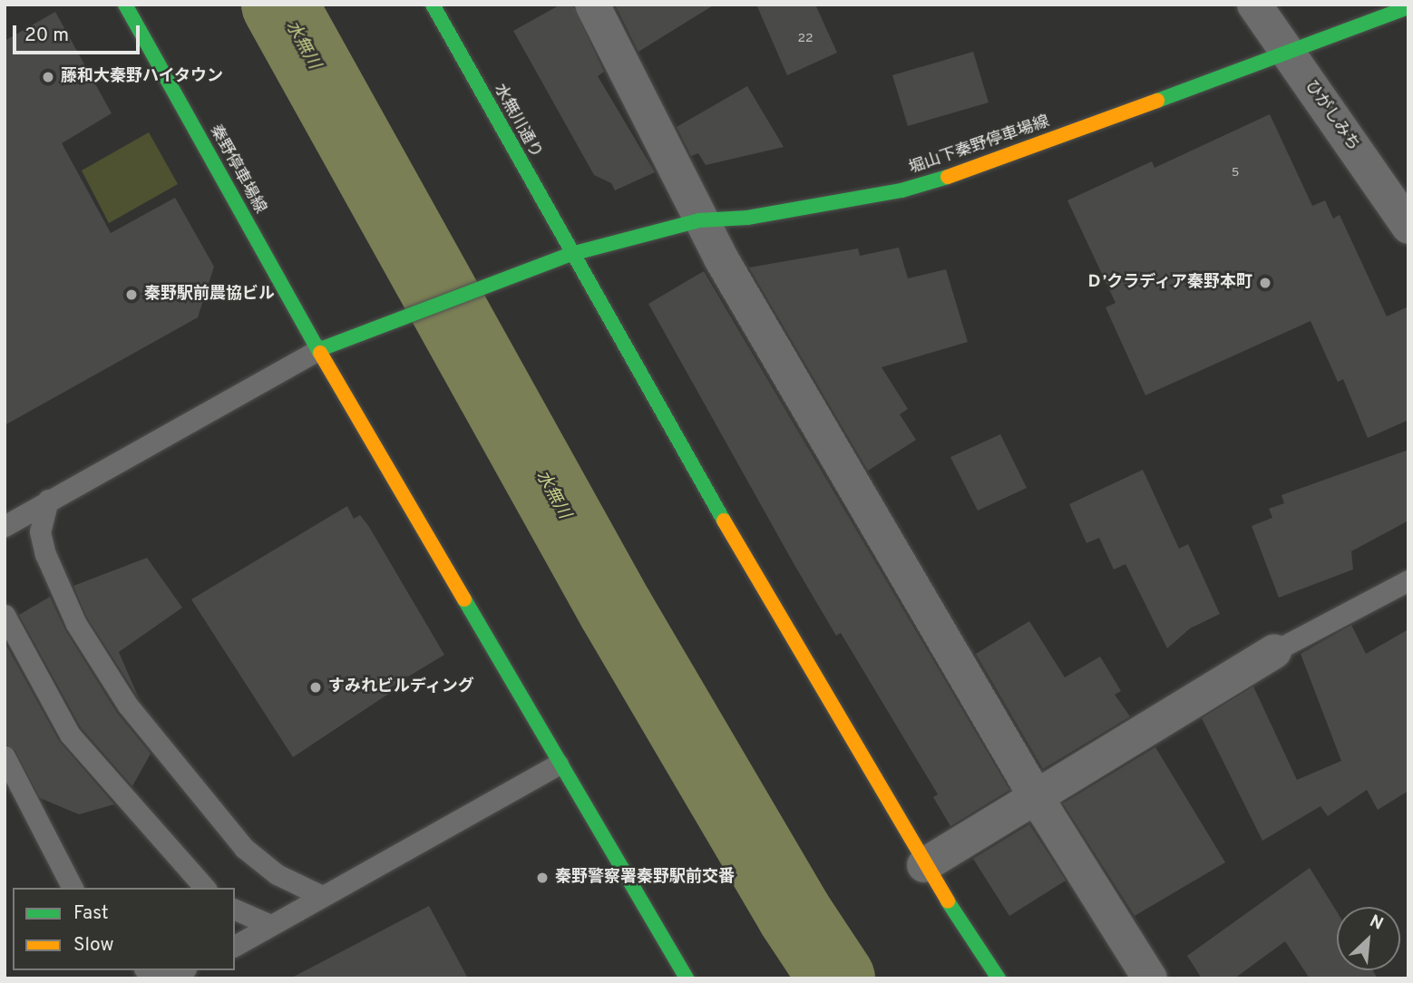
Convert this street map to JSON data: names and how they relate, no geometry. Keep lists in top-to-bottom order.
{
  "streets": {
    "street": [
      "ひがしみち",
      "水無川通り",
      "堀山下秦野停車場線",
      "秦野停車場線"
    ]
  },
  "crossings": [
    ["ひがしみち", "堀山下秦野停車場線"],
    ["水無川通り", "堀山下秦野停車場線"],
    ["堀山下秦野停車場線", "秦野停車場線"]
  ],
  "water": ["水無川"],
  "places": [
    "藤和大秦野ハイタウン",
    "Ｄ’クラディア秦野本町",
    "秦野駅前農協ビル",
    "すみれビルディング",
    "秦野警察署秦野駅前交番"
  ],
  "house_numbers": ["22", "5"],
  "legend": ["Fast", "Slow"],
  "scale_bar": "20 m",
  "north": "top right"
}
